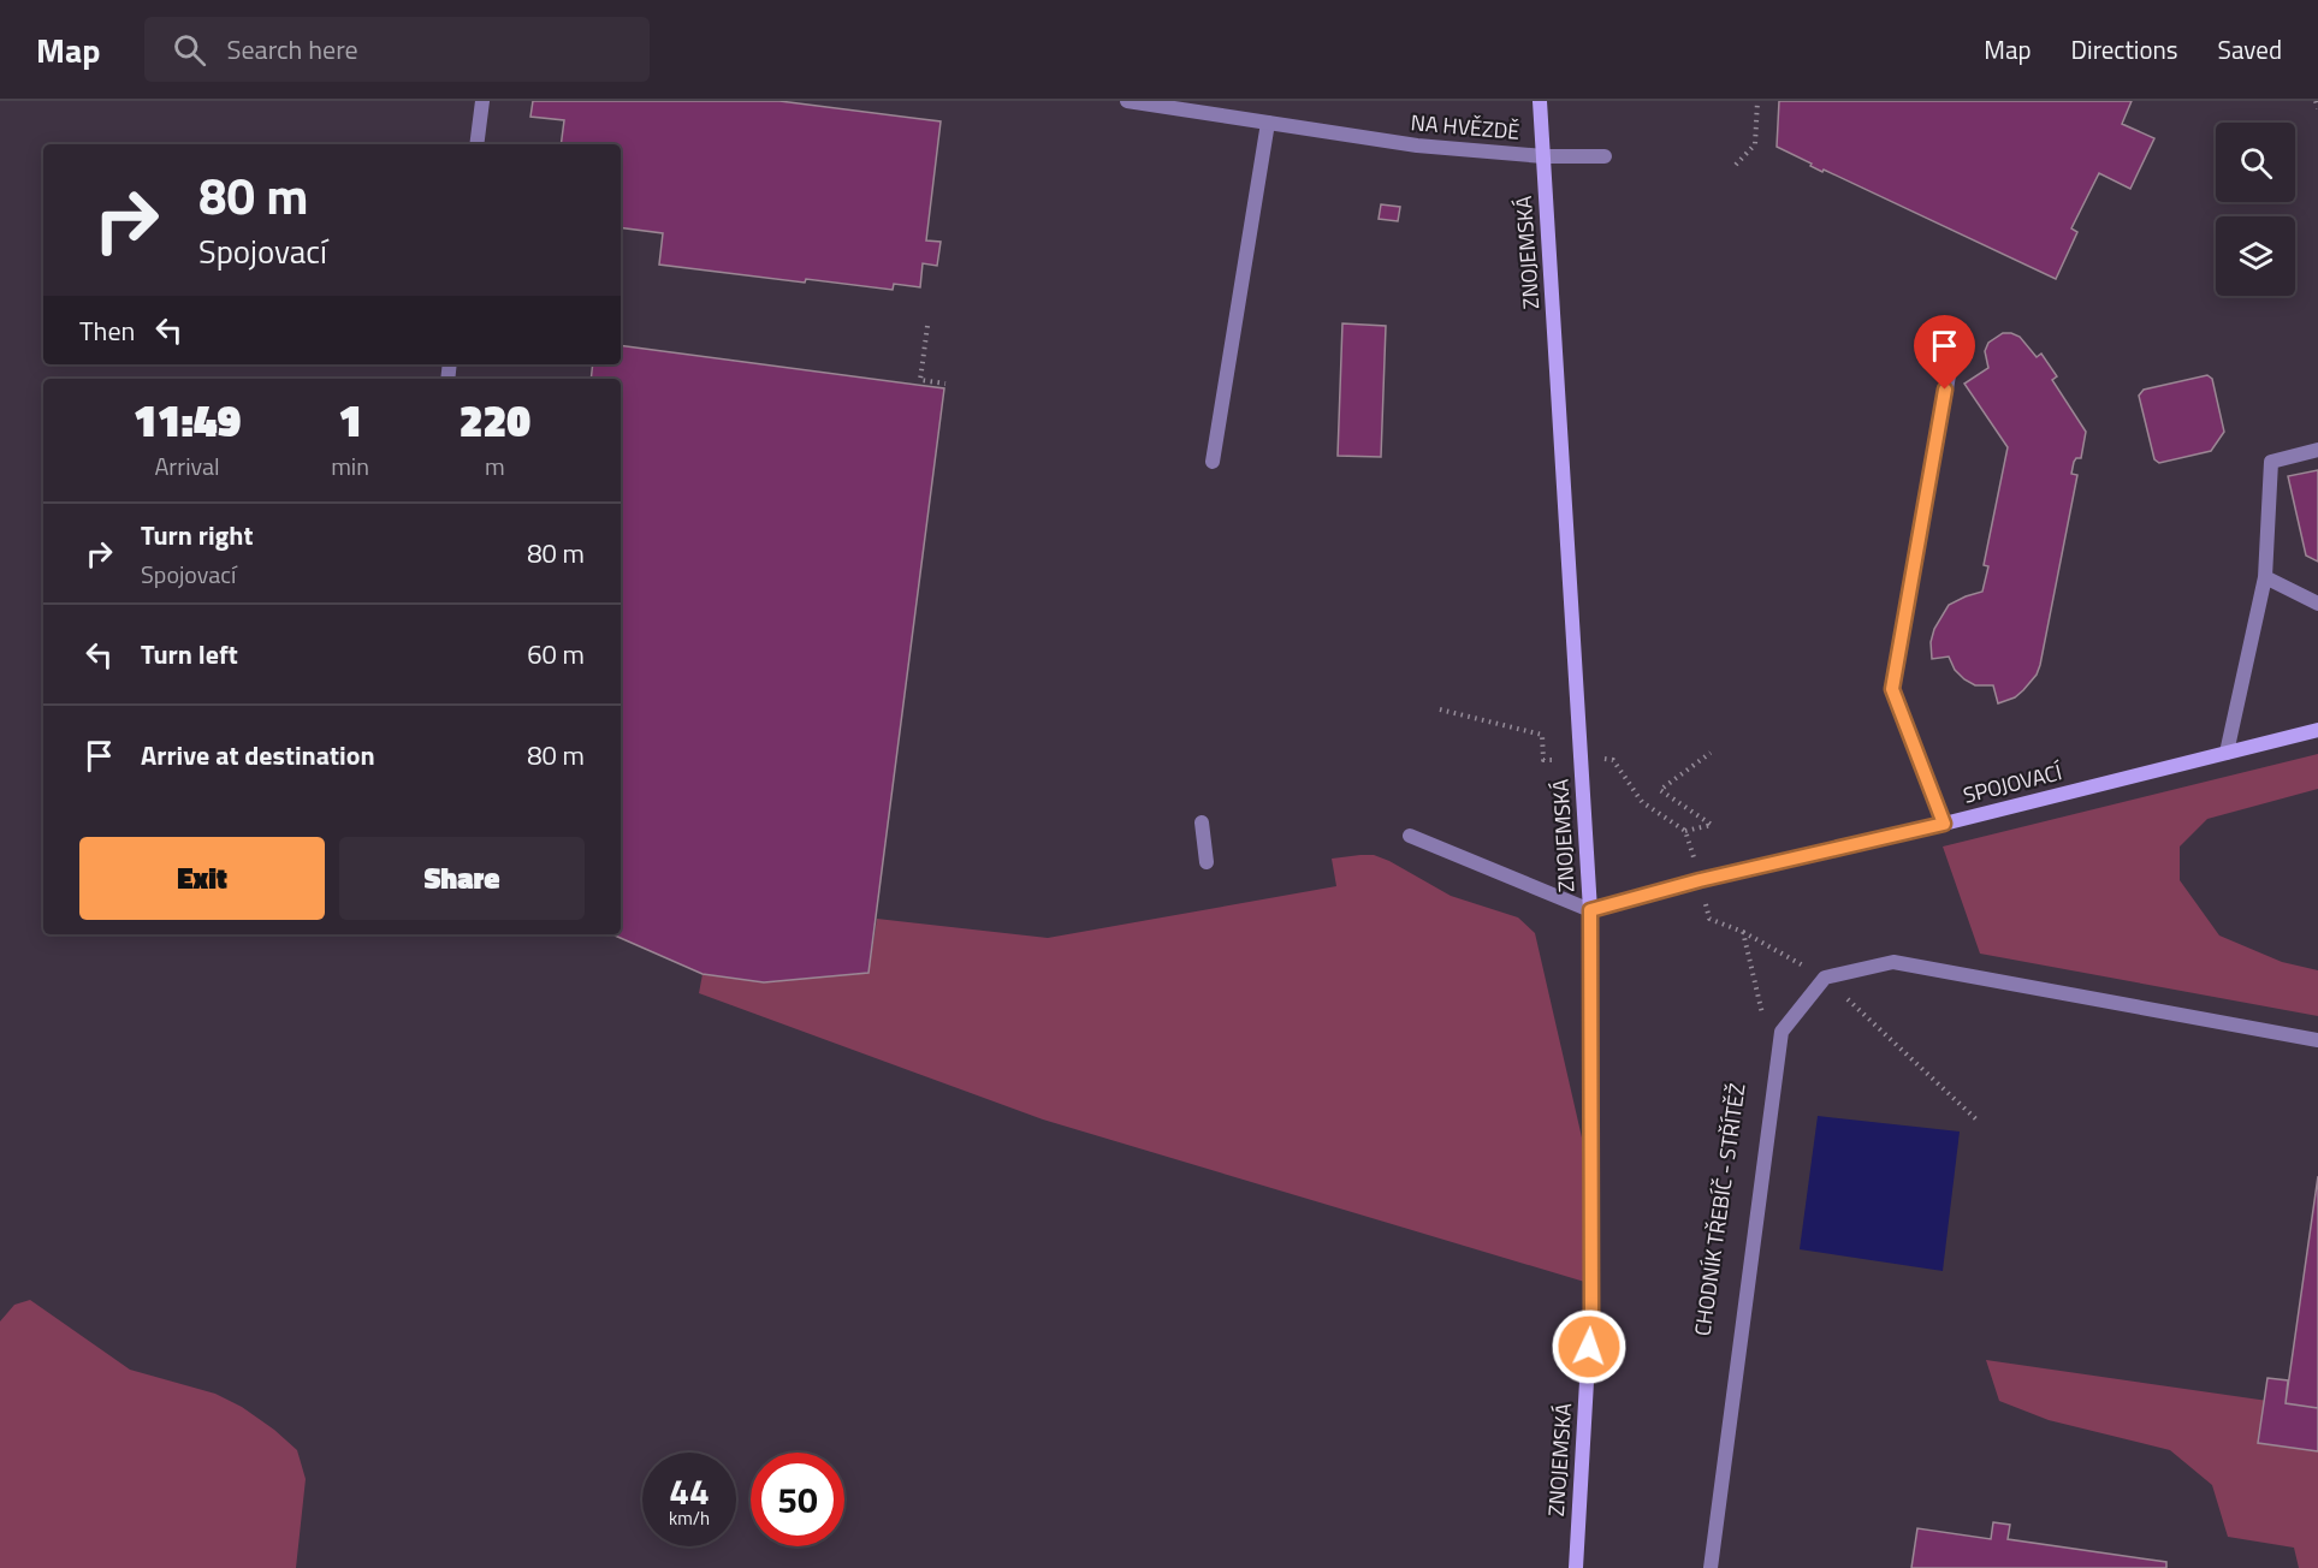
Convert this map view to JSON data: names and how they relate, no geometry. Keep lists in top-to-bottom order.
{
  "streets": {
    "main road": ["ZNOJEMSKÁ", "SPOJOVACÍ"],
    "street": ["NA HVĚZDĚ"]
  },
  "crossings": [
    ["NA HVĚZDĚ", "ZNOJEMSKÁ"],
    ["ZNOJEMSKÁ", "SPOJOVACÍ"]
  ],
  "page": {
    "header": "Map",
    "search": "Search here",
    "nav": ["Map", "Directions", "Saved"],
    "turn": ["80 m", "Spojovací"],
    "then": "Then",
    "eta": [
      "11:49",
      "Arrival",
      "1",
      "min",
      "220",
      "m"
    ],
    "list": [
      {
        "name": "Turn right",
        "note": "Spojovací",
        "value": "80 m"
      },
      {
        "name": "Turn left",
        "value": "60 m"
      },
      {
        "name": "Arrive at destination",
        "value": "80 m"
      }
    ],
    "buttons": ["Exit", "Share"],
    "speed": "44 km/h",
    "limit": "50"
  }
}
